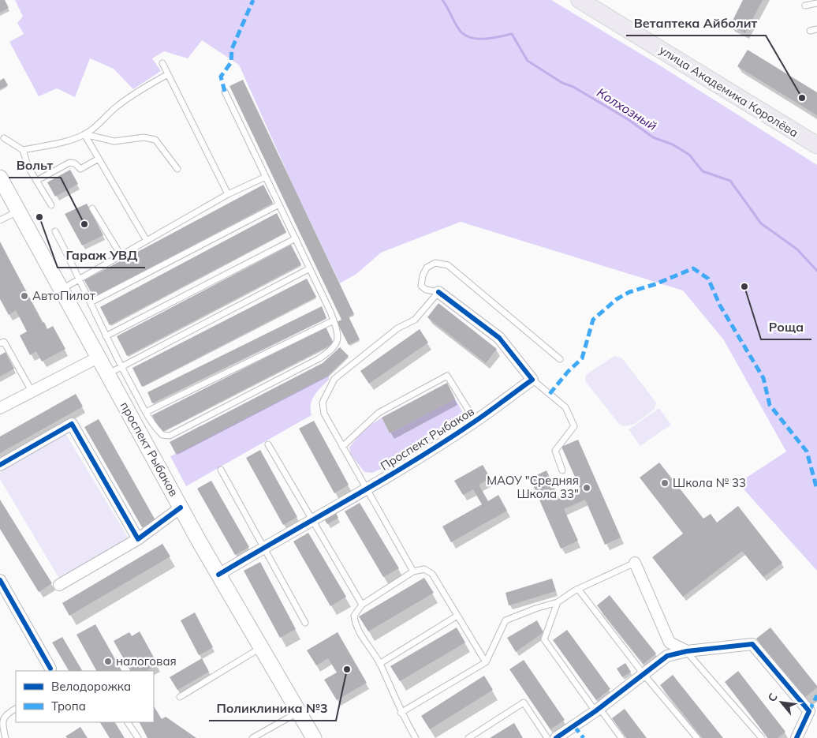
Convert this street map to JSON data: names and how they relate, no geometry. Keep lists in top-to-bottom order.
{
  "streets": {
    "main road": ["улица Академика Королёва", "проспект Рыбаков"],
    "street": ["Проспект Рыбаков"]
  },
  "crossings": [
    ["Проспект Рыбаков", "проспект Рыбаков"]
  ],
  "water": ["Колхозный"],
  "places": [
    "Ветаптека Айболит",
    "Гараж УВД",
    "Вольт",
    "Роща",
    "АвтоПилот",
    "Школа № 33",
    "МАОУ \"Средняя Школа 33\"",
    "налоговая",
    "Поликлиника №3"
  ],
  "legend": ["Велодорожка", "Тропа"],
  "north": "top left"
}
